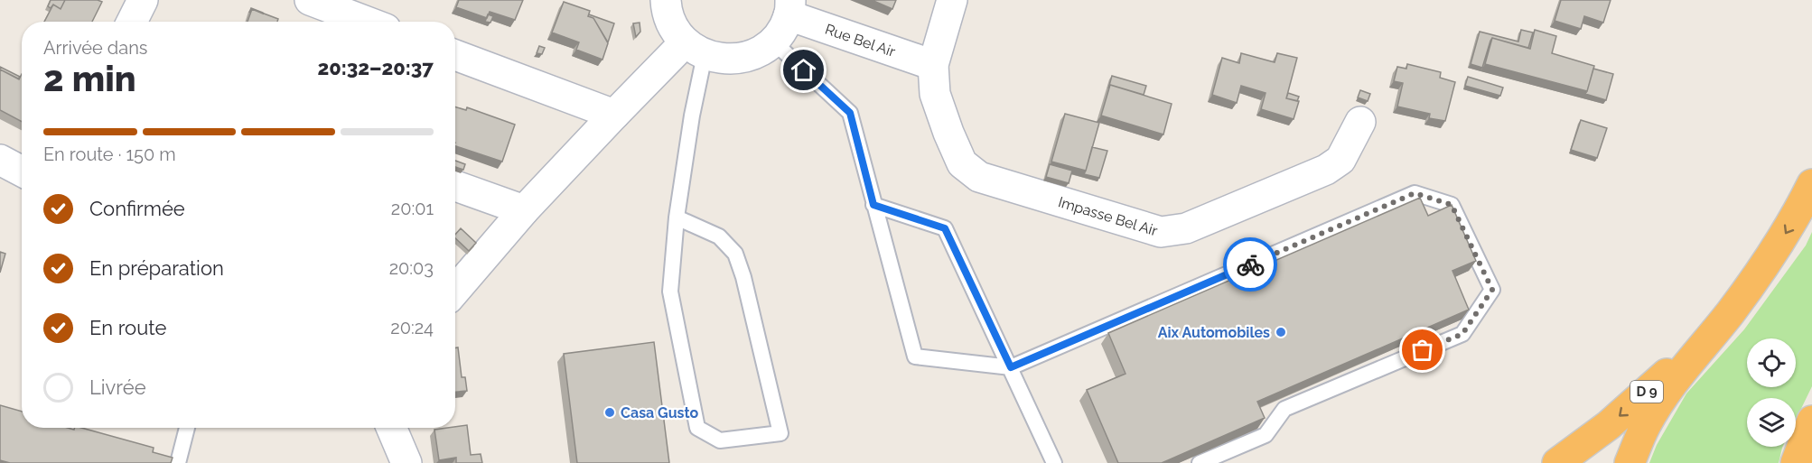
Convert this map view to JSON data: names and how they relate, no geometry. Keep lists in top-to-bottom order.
{
  "streets": {
    "highway": ["D 9"],
    "street": ["Rue Bel Air", "Impasse Bel Air"]
  },
  "crossings": [
    ["Rue Bel Air", "Impasse Bel Air"]
  ],
  "places": ["Aix Automobiles", "Casa Gusto"],
  "page": {
    "heading": ["2 min", "Arrivée dans", "20:32–20:37"],
    "bar": "En route · 150 m",
    "list": [
      ["Confirmée", "20:01"],
      ["En préparation", "20:03"],
      ["En route", "20:24"],
      "Livrée"
    ]
  }
}
